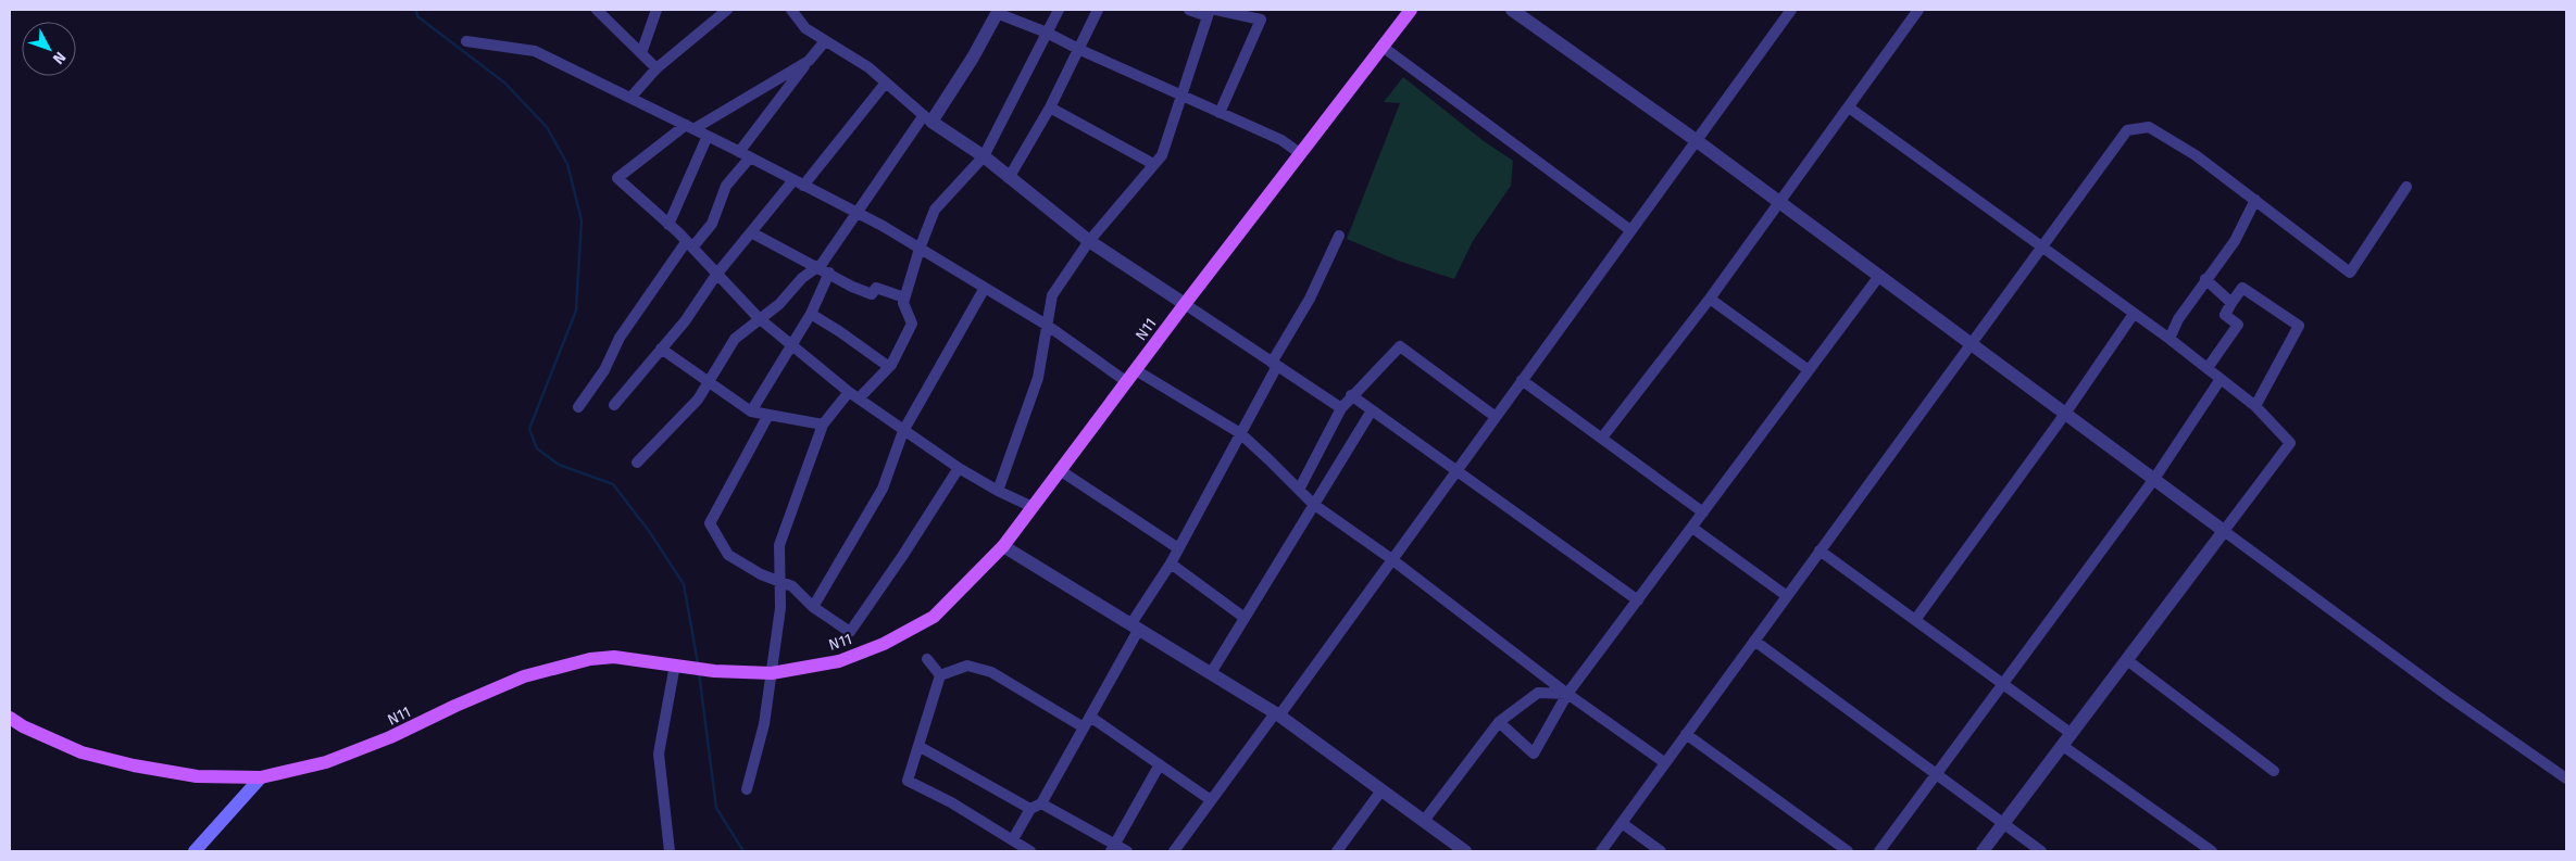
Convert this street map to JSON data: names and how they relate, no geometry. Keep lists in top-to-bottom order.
{
  "streets": {
    "main road": ["N11"]
  },
  "north": "bottom right"
}
